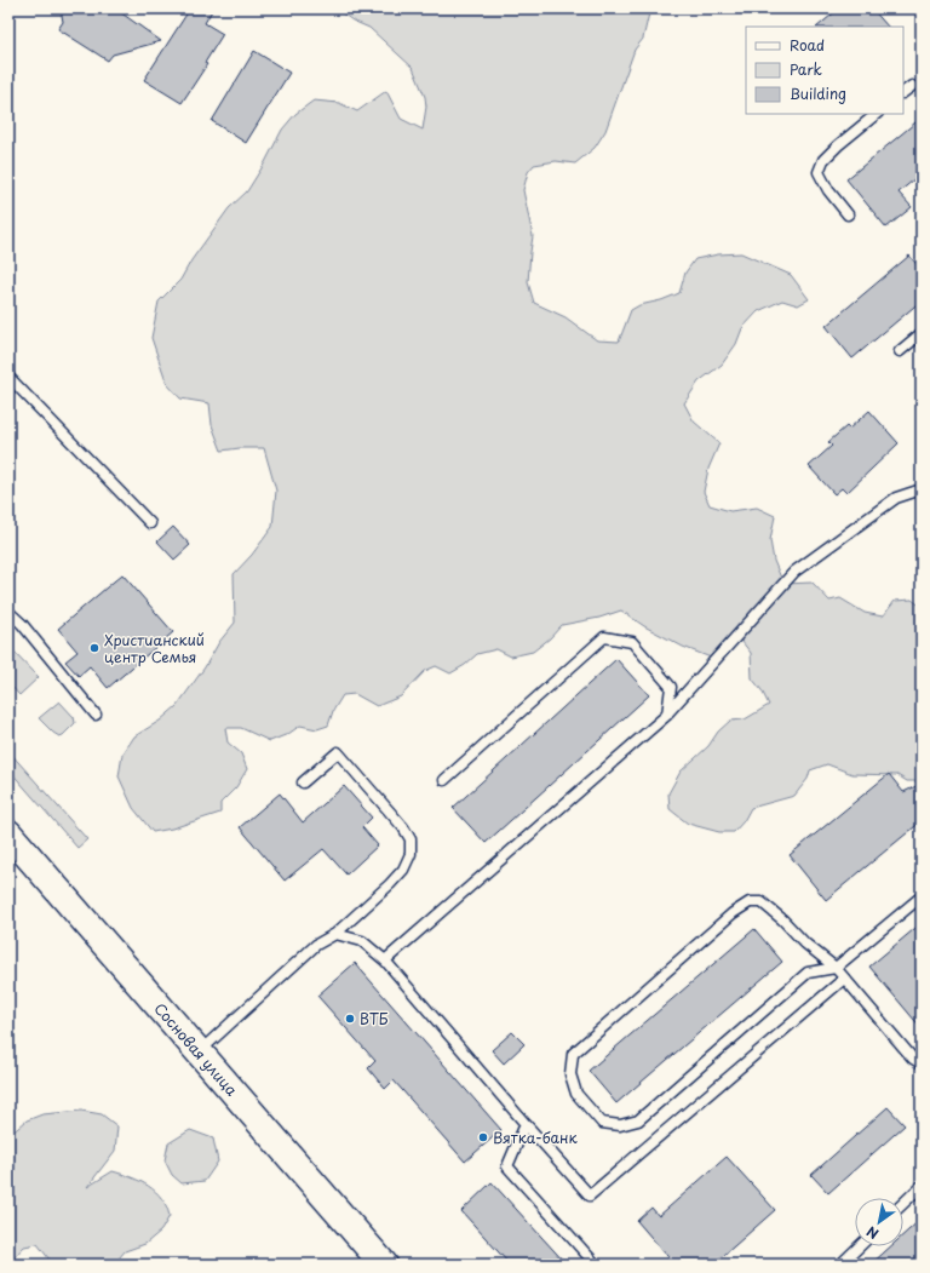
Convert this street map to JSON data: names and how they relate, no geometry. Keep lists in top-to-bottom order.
{
  "streets": {
    "street": ["Сосновая улица"]
  },
  "places": ["Христианский центр Семья", "ВТБ", "Вятка-банк"],
  "legend": ["Road", "Park", "Building"],
  "north": "bottom left"
}
